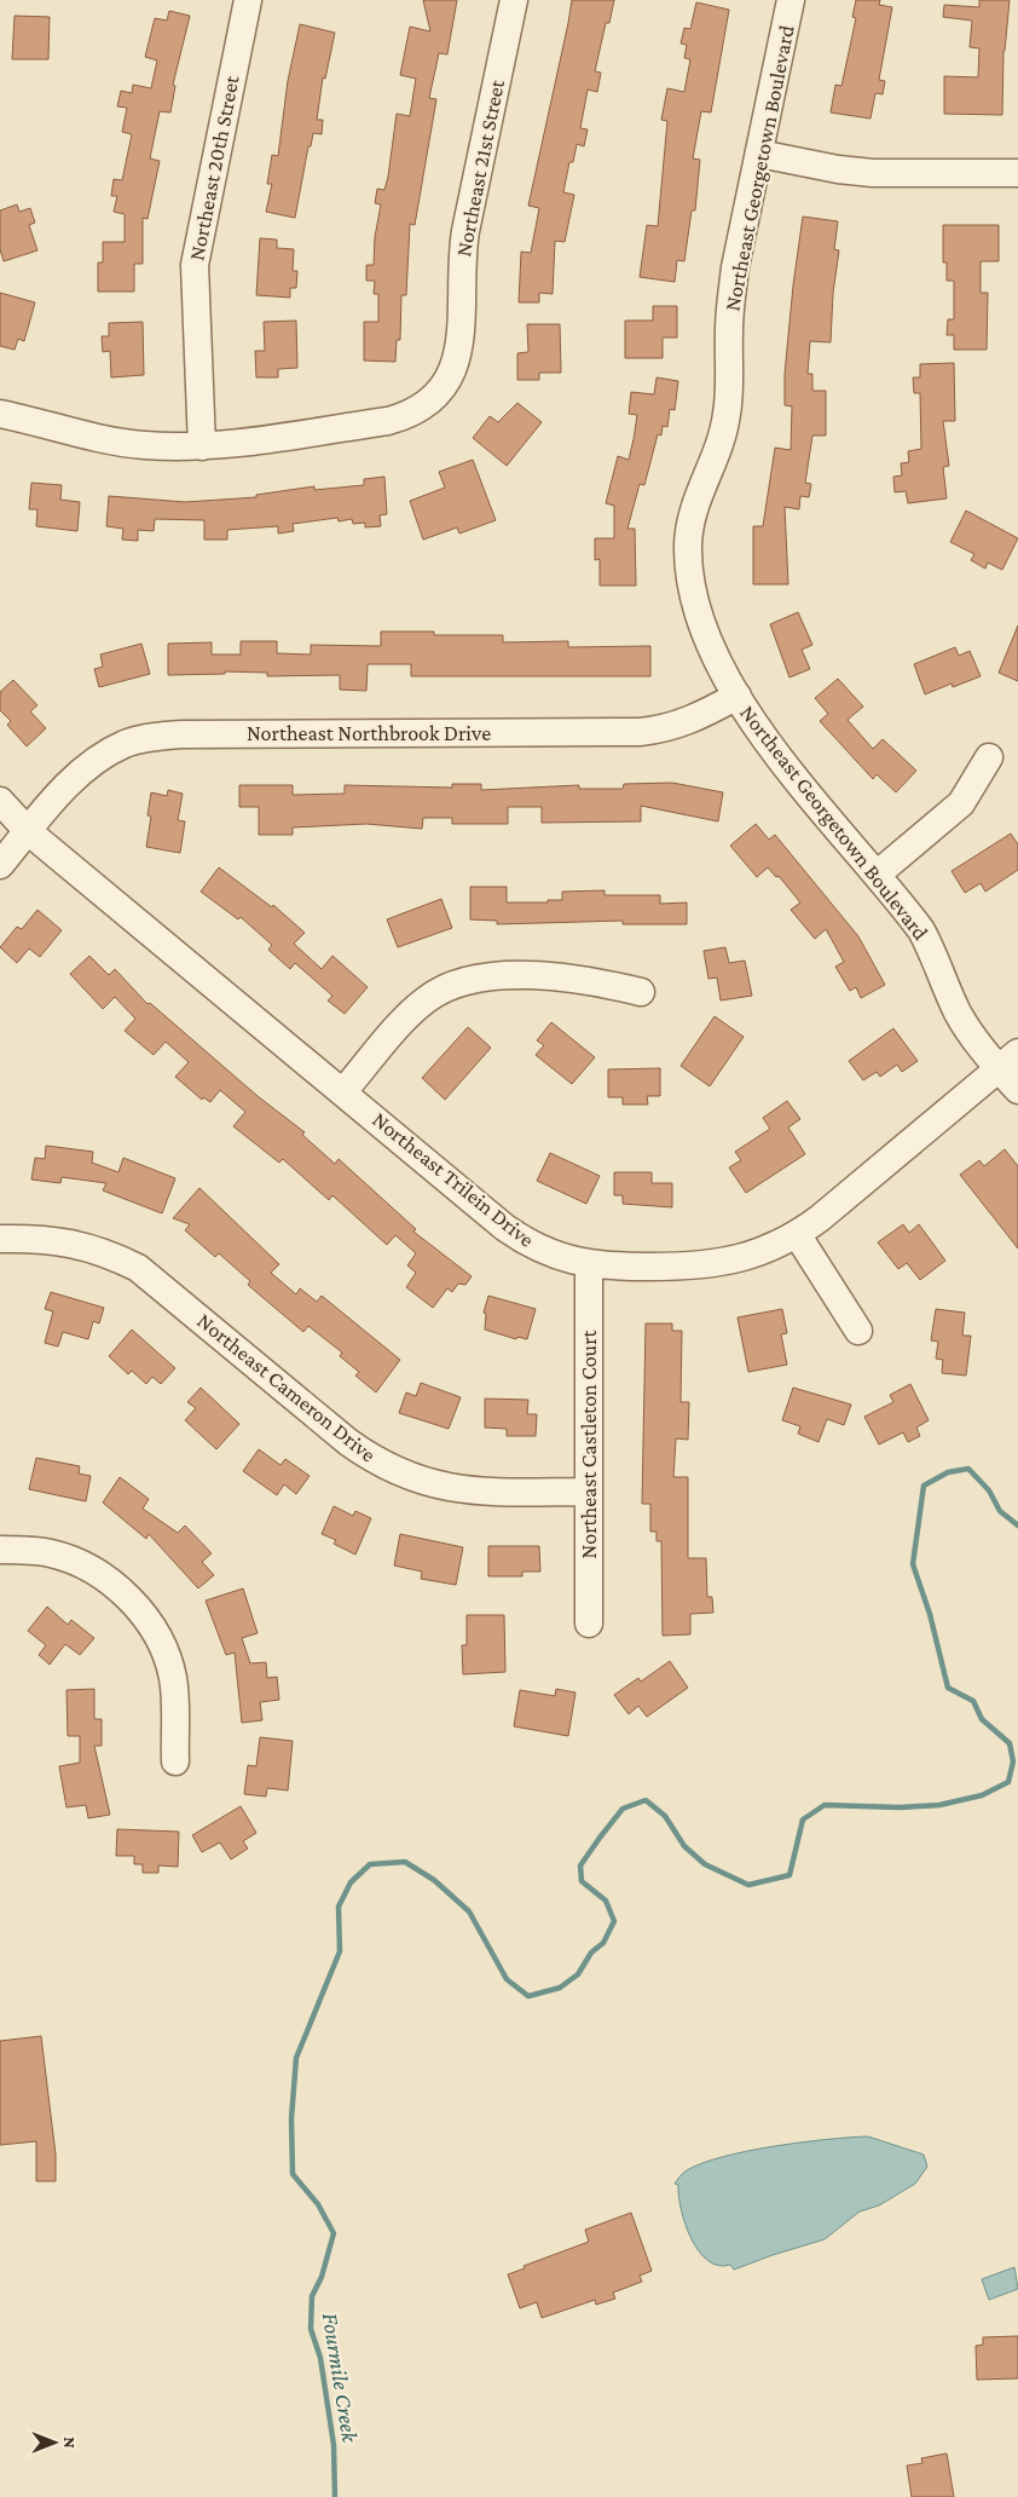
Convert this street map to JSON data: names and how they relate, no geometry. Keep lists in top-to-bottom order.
{
  "streets": {
    "street": [
      "Northeast 20th Street",
      "Northeast 21st Street",
      "Northeast Georgetown Boulevard",
      "Northeast Northbrook Drive",
      "Northeast Trilein Drive",
      "Northeast Cameron Drive",
      "Northeast Castleton Court"
    ]
  },
  "crossings": [
    ["Northeast 20th Street", "Northeast 21st Street"],
    ["Northeast Georgetown Boulevard", "Northeast Northbrook Drive"],
    ["Northeast Georgetown Boulevard", "Northeast Trilein Drive"],
    ["Northeast Northbrook Drive", "Northeast Trilein Drive"],
    ["Northeast Trilein Drive", "Northeast Castleton Court"],
    ["Northeast Cameron Drive", "Northeast Castleton Court"]
  ],
  "water": ["Fourmile Creek"],
  "north": "right"
}
